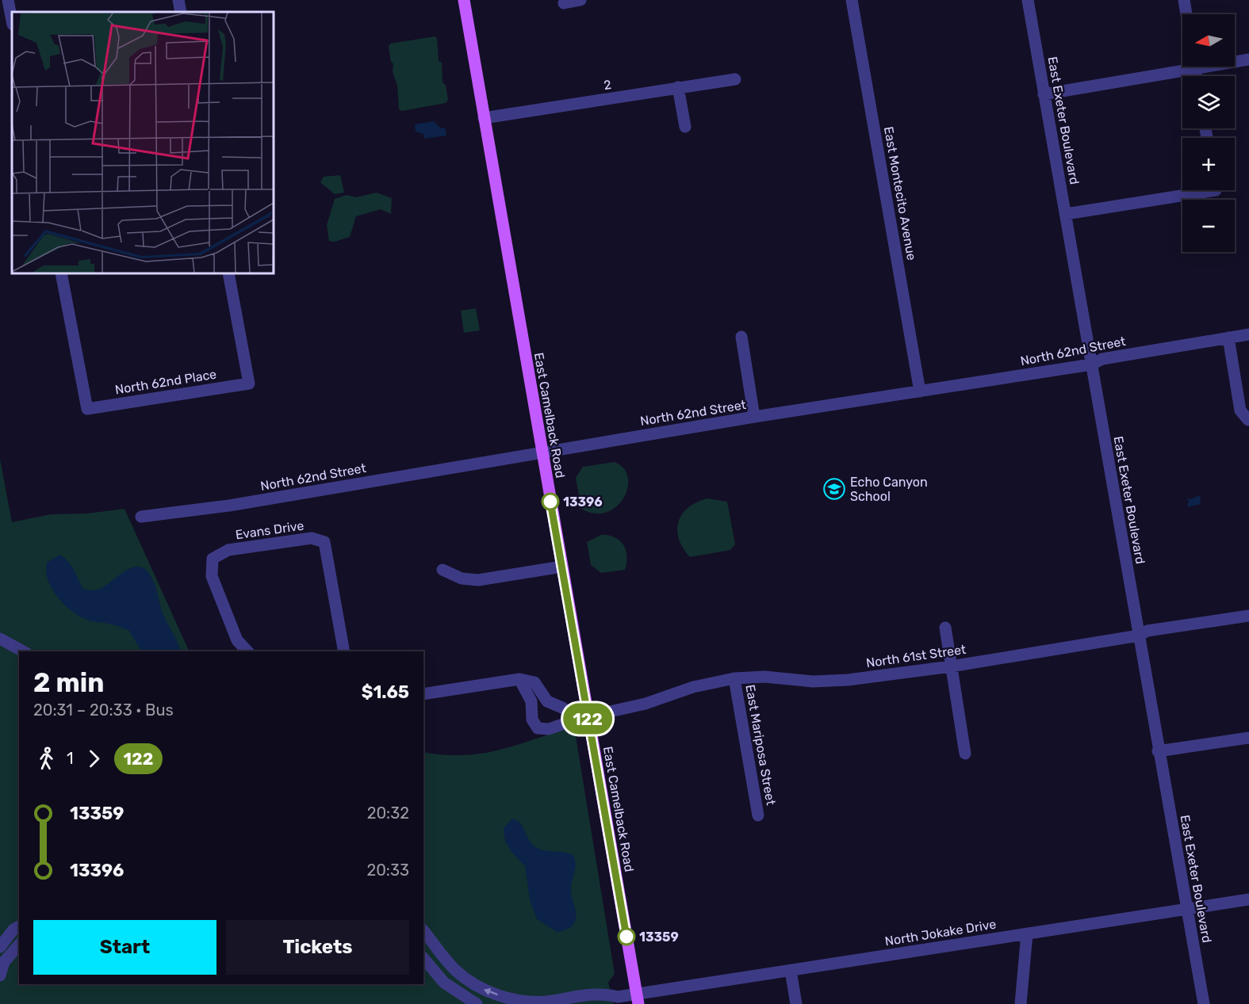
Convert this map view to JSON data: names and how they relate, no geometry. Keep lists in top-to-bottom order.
{
  "streets": {
    "main road": ["East Camelback Road"],
    "street": [
      "2",
      "East Exeter Boulevard",
      "East Montecito Avenue",
      "North 62nd Street",
      "North 62nd Place",
      "Evans Drive",
      "North 61st Street",
      "East Mariposa Street",
      "North Jokake Drive"
    ]
  },
  "crossings": [
    ["2", "East Camelback Road"],
    ["East Exeter Boulevard", "North 62nd Street"],
    ["East Exeter Boulevard", "North 61st Street"],
    ["East Exeter Boulevard", "North Jokake Drive"],
    ["East Montecito Avenue", "North 62nd Street"],
    ["North 62nd Street", "East Camelback Road"],
    ["East Camelback Road", "North 61st Street"],
    ["East Camelback Road", "North Jokake Drive"],
    ["North 61st Street", "East Mariposa Street"]
  ],
  "places": {
    "school or university": ["Echo Canyon School"],
    "other": ["13396", "13359"]
  },
  "lines": ["bus line 122"],
  "north": "left",
  "page": {
    "on_map": "122",
    "map_buttons": ["+", "−"],
    "heading": ["2 min", "20:31 – 20:33 · Bus", "$1.65"],
    "legs": ["1", "122"],
    "list": [
      {
        "name": "13359",
        "value": "20:32"
      },
      {
        "name": "13396",
        "value": "20:33"
      }
    ],
    "buttons": ["Start", "Tickets"]
  }
}
